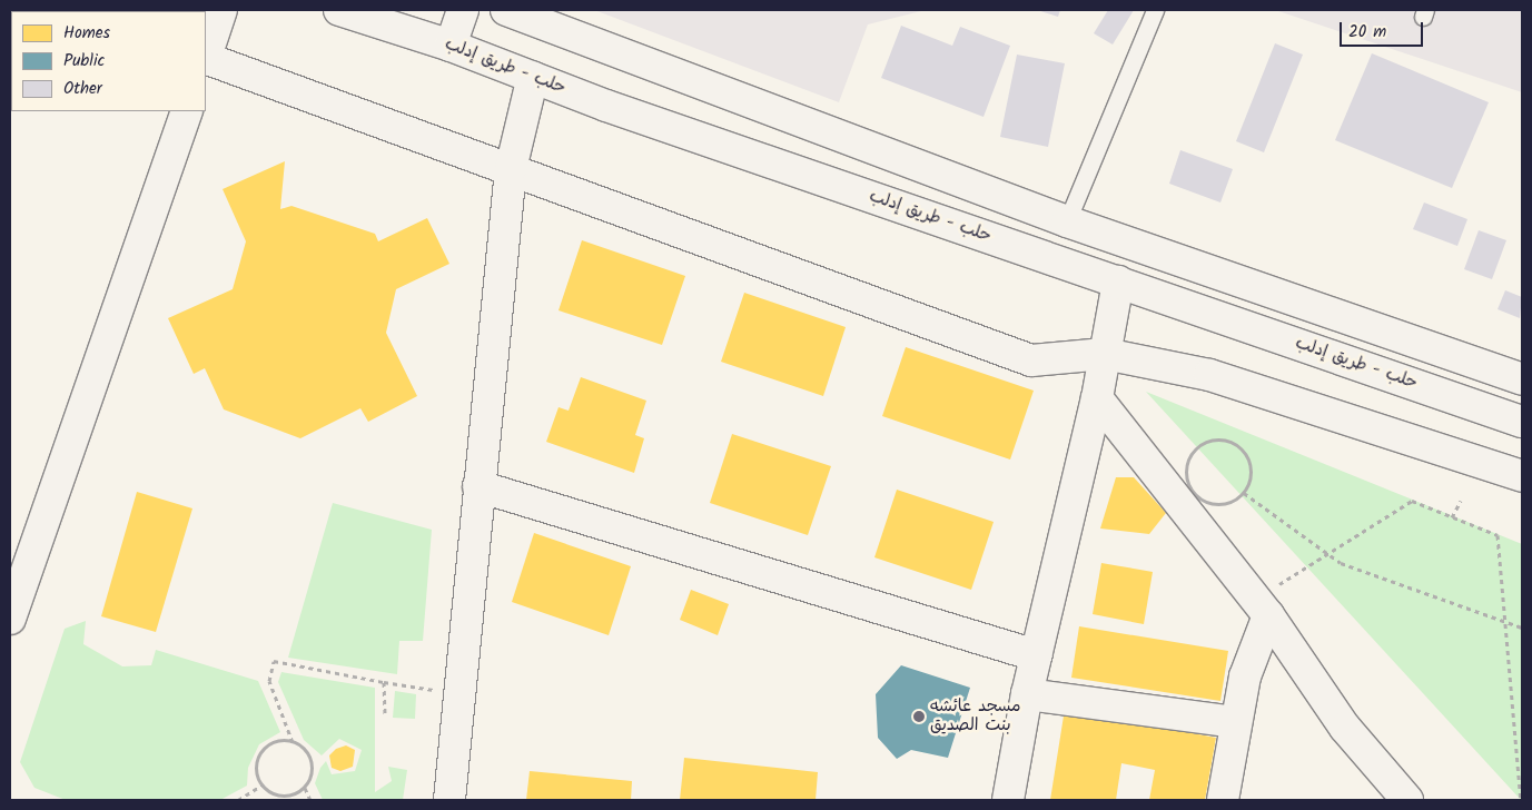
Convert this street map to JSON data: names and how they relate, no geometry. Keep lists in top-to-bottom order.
{
  "streets": {
    "street": ["حلب - طريق إدلب"]
  },
  "places": ["مسجد عائشه بنت الصديق"],
  "legend": ["Homes", "Public", "Other"],
  "scale_bar": "20 m"
}
